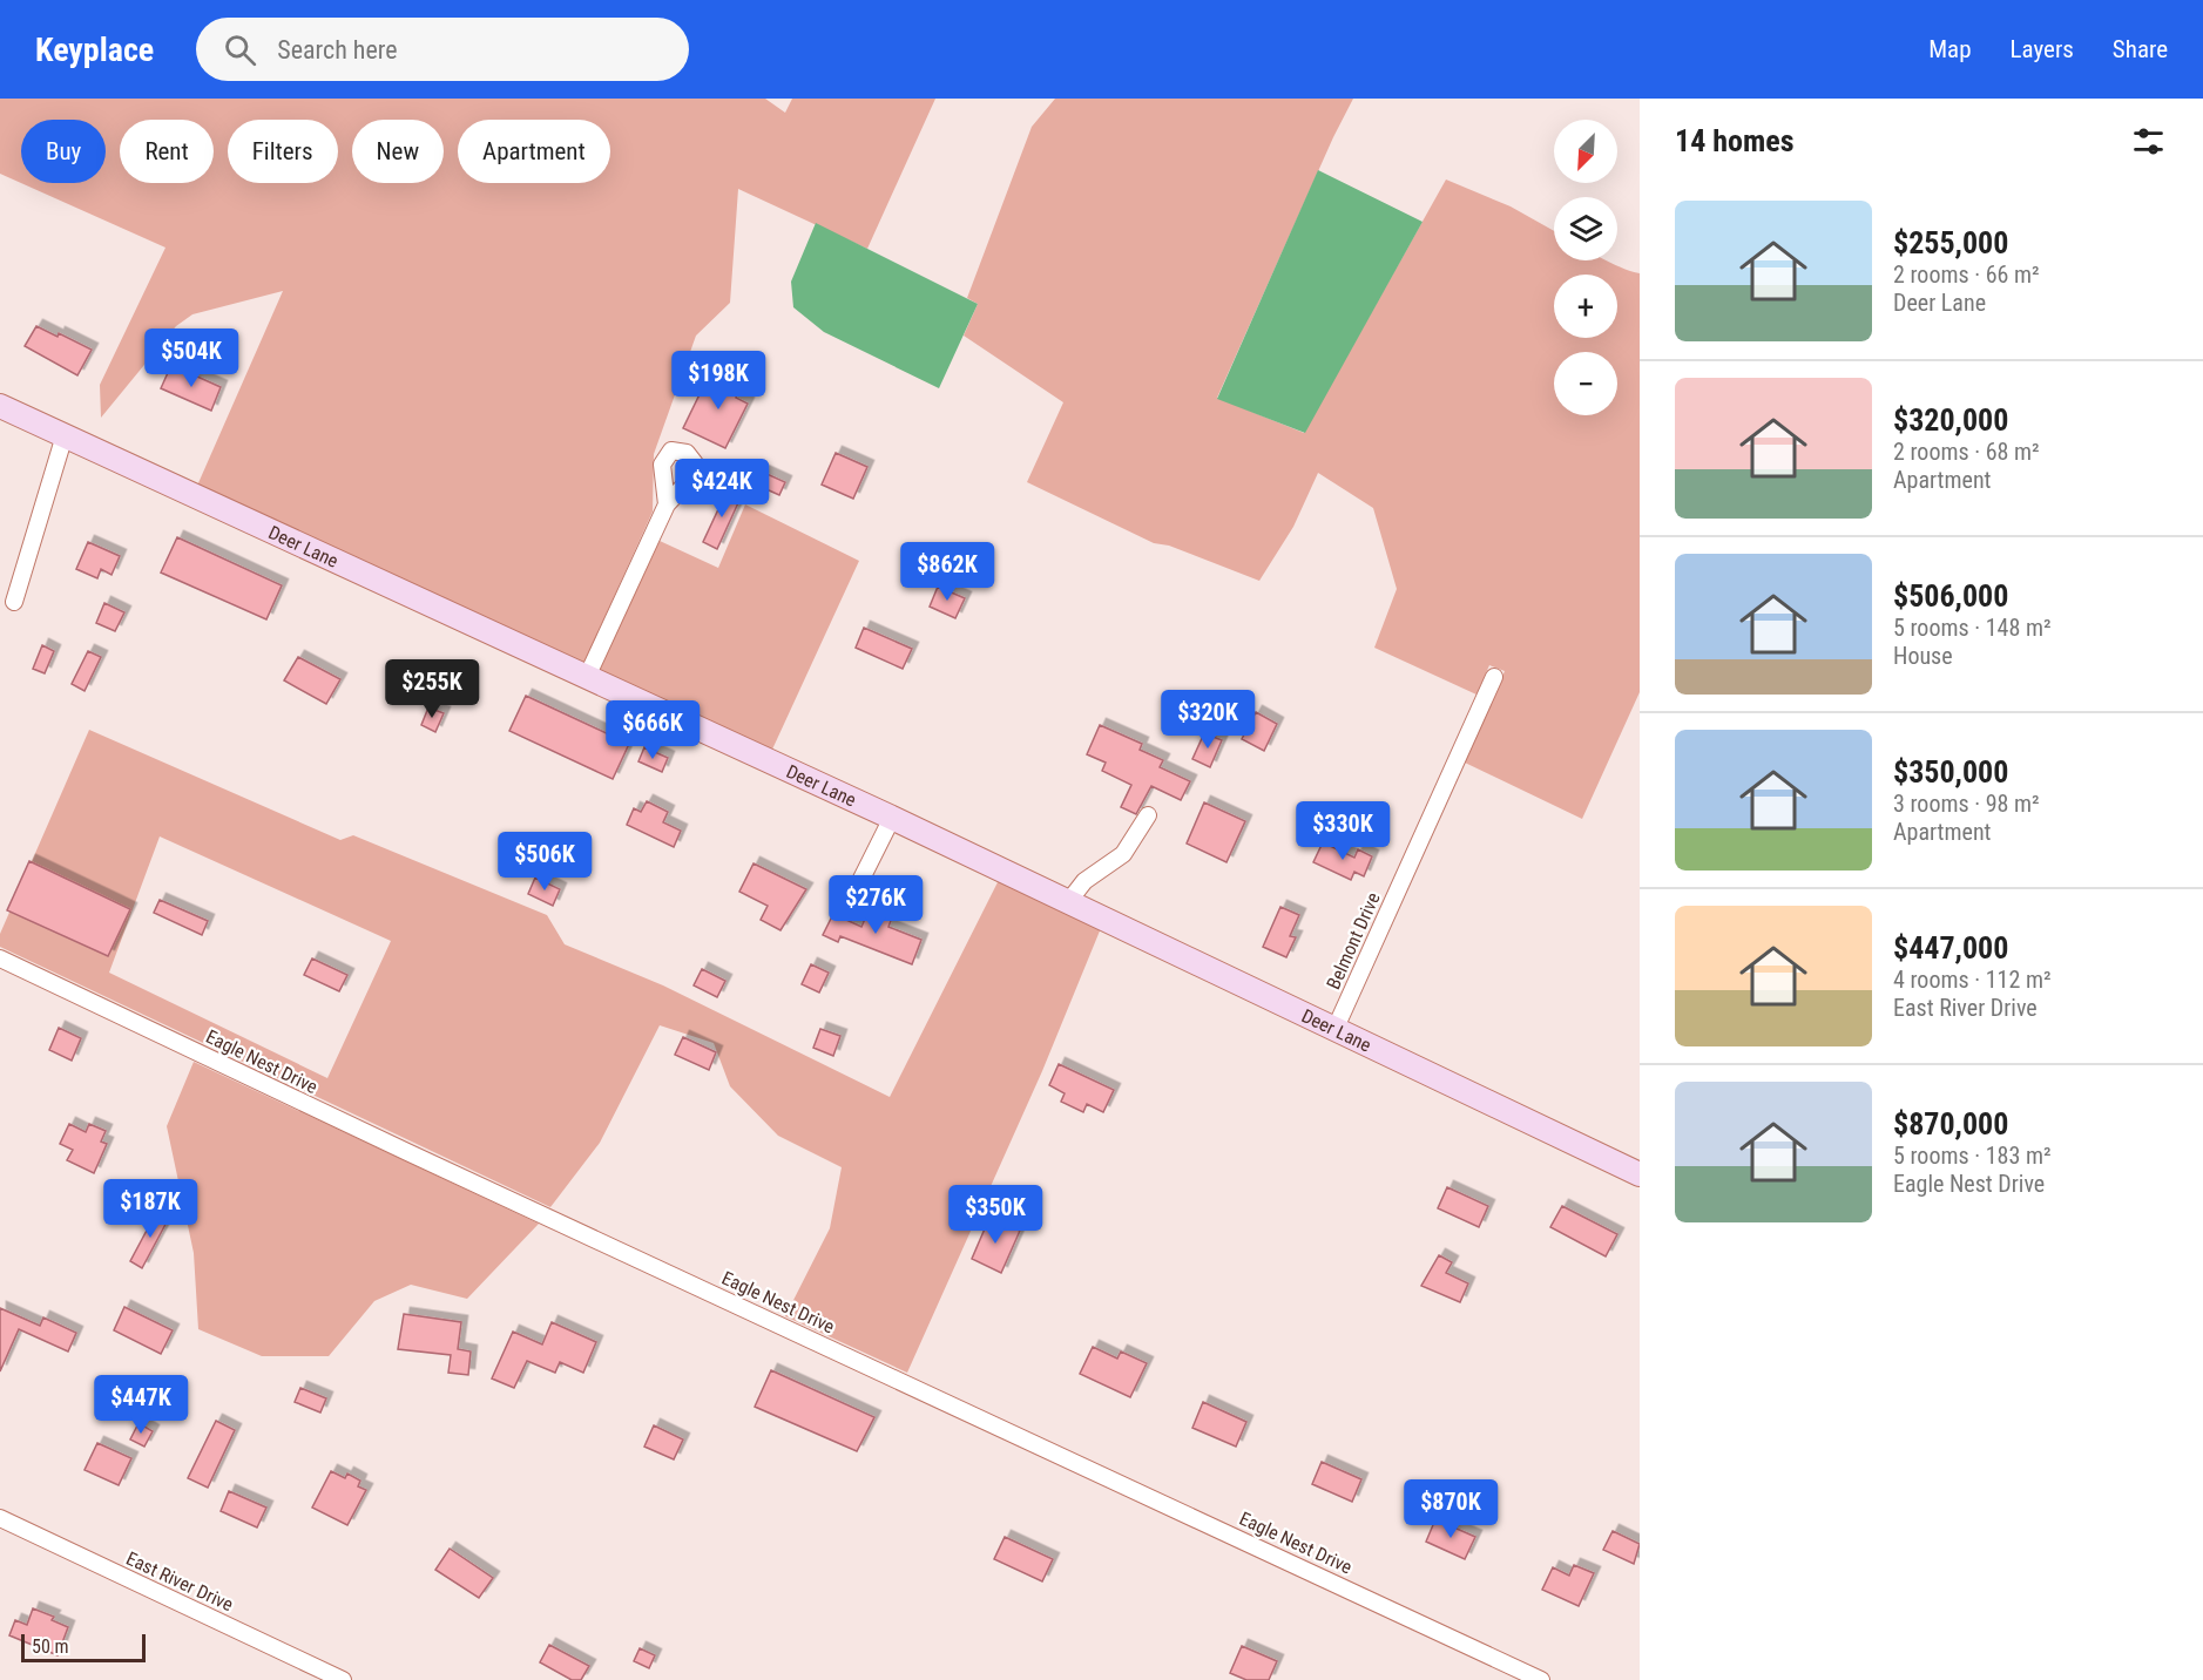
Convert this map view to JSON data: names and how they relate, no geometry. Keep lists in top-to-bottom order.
{
  "streets": {
    "street": [
      "Deer Lane",
      "Belmont Drive",
      "Eagle Nest Drive",
      "East River Drive"
    ]
  },
  "crossings": [
    ["Deer Lane", "Belmont Drive"]
  ],
  "scale_bar": "50 m",
  "north": "bottom left",
  "page": {
    "header": "Keyplace",
    "search": "Search here",
    "nav": ["Map", "Layers", "Share"],
    "heading": "14 homes",
    "map_buttons": ["+", "−"],
    "chip": [
      "Buy",
      "Rent",
      "Filters",
      "New",
      "Apartment"
    ],
    "list": [
      {
        "name": "$255,000",
        "note": "2 rooms · 66 m² · Deer Lane"
      },
      {
        "name": "$320,000",
        "note": "2 rooms · 68 m² · Apartment"
      },
      {
        "name": "$506,000",
        "note": "5 rooms · 148 m² · House"
      },
      {
        "name": "$350,000",
        "note": "3 rooms · 98 m² · Apartment"
      },
      {
        "name": "$447,000",
        "note": "4 rooms · 112 m² · East River Drive"
      },
      {
        "name": "$870,000",
        "note": "5 rooms · 183 m² · Eagle Nest Drive"
      }
    ],
    "price": [
      "$504K",
      "$198K",
      "$424K",
      "$862K",
      "$255K",
      "$320K",
      "$666K",
      "$330K",
      "$506K",
      "$276K",
      "$187K",
      "$350K",
      "$447K",
      "$870K"
    ],
    "scale": "50 m"
  }
}
